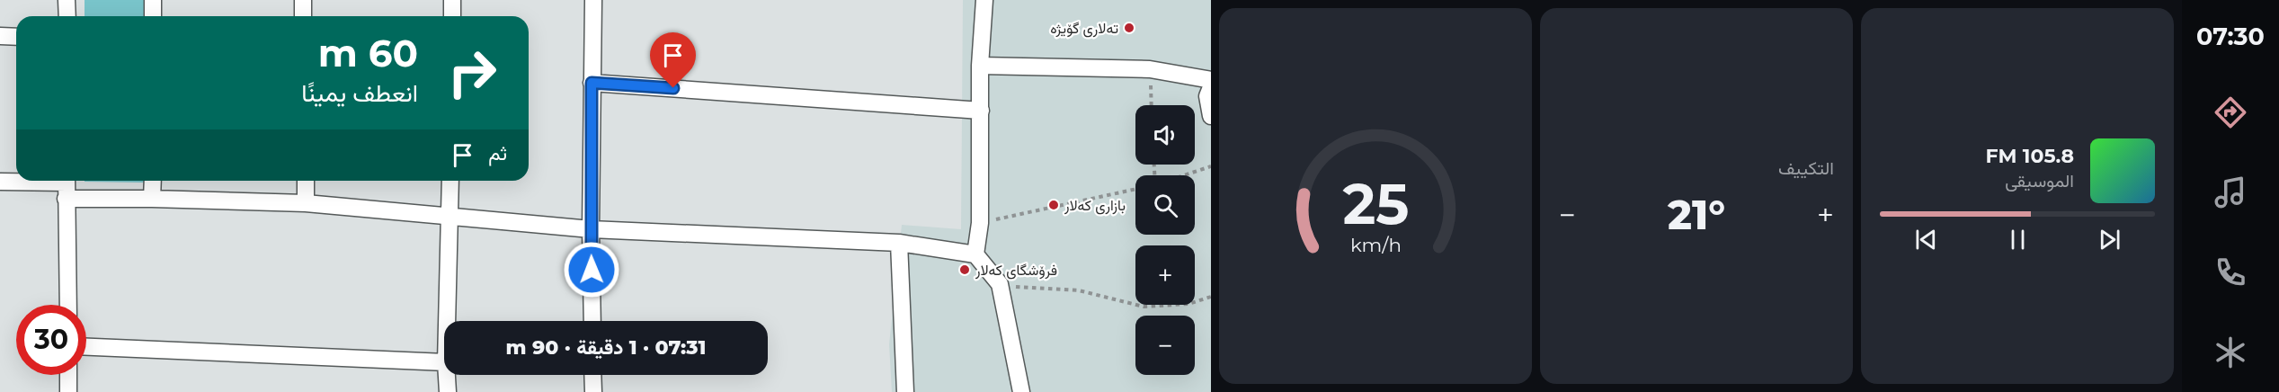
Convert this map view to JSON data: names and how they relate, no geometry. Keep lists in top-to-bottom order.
{
  "places": ["تەلاری گۆیژە", "بازاری کەلار", "فرۆشگای کەلار"],
  "page": {
    "tabs": "07:30",
    "tile": "التكييف",
    "turn": ["60 m", "انعطف يمينًا"],
    "map_buttons": ["+", "−"],
    "then": "ثم",
    "song": ["105.8 FM", "الموسيقى"],
    "heat": ["−", "21°", "+"],
    "limit": "30",
    "trip": "07:31 · 1 دقيقة · 90 m",
    "gauge": ["25", "km/h"]
  }
}
